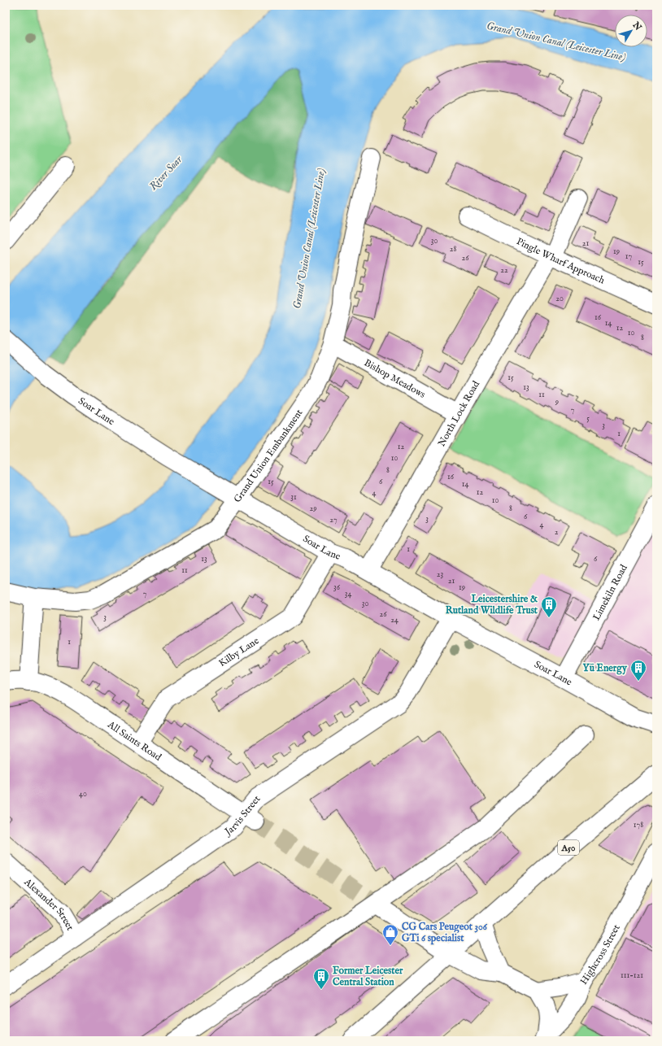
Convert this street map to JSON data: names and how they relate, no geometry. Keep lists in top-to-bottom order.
{
  "streets": {
    "street": [
      "Pingle Wharf Approach",
      "Bishop Meadows",
      "Soar Lane",
      "North Lock Road",
      "Grand Union Embankment",
      "Limekiln Road",
      "Kilby Lane",
      "All Saints Road",
      "Jarvis Street",
      "A50",
      "Alexander Street",
      "Highcross Street"
    ]
  },
  "crossings": [
    ["Pingle Wharf Approach", "North Lock Road"],
    ["Bishop Meadows", "North Lock Road"],
    ["Bishop Meadows", "Grand Union Embankment"],
    ["Soar Lane", "North Lock Road"],
    ["Soar Lane", "Grand Union Embankment"],
    ["Soar Lane", "Limekiln Road"],
    ["Soar Lane", "Kilby Lane"],
    ["Soar Lane", "Jarvis Street"],
    ["Kilby Lane", "All Saints Road"],
    ["All Saints Road", "Jarvis Street"],
    ["Jarvis Street", "Alexander Street"]
  ],
  "water": ["Grand Union Canal (Leicester Line)", "River Soar"],
  "places": {
    "building": ["Leicestershire & Rutland Wildlife Trust", "Yü Energy", "Former Leicester Central Station"],
    "shop": ["CG Cars Peugeot 306 GTi 6 specialist"]
  },
  "house_numbers": [
    "30",
    "21",
    "28",
    "19",
    "17",
    "26",
    "15",
    "22",
    "20",
    "16",
    "14",
    "12",
    "10",
    "8",
    "15",
    "13",
    "11",
    "9",
    "7",
    "5",
    "3",
    "1",
    "12",
    "10",
    "8",
    "16",
    "15",
    "6",
    "14",
    "12",
    "4",
    "31",
    "10",
    "29",
    "8",
    "6",
    "3",
    "27",
    "4",
    "2",
    "1",
    "13",
    "6",
    "11",
    "23",
    "21",
    "36",
    "19",
    "7",
    "34",
    "30",
    "26",
    "3",
    "24",
    "1",
    "40",
    "178",
    "111-121"
  ],
  "north": "top right"
}
